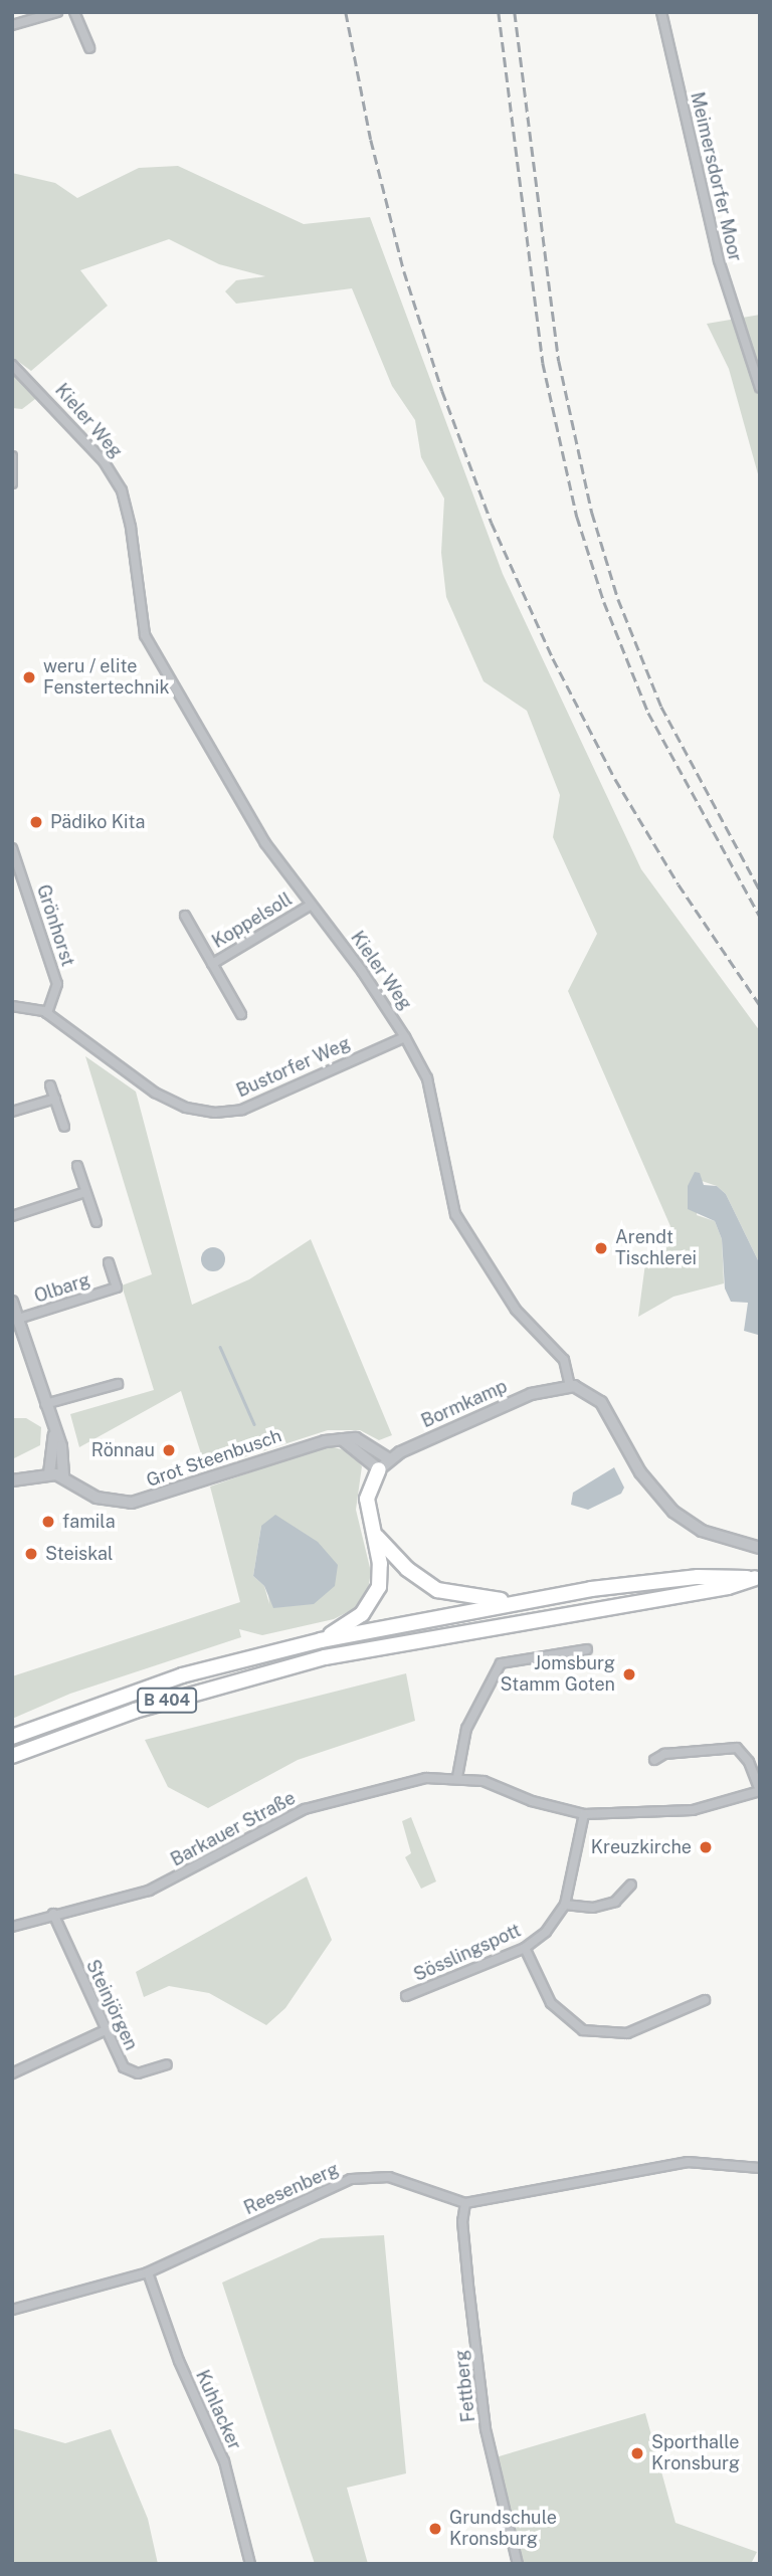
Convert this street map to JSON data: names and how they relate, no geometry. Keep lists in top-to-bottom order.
{
  "streets": {
    "highway": ["B 404"],
    "street": [
      "Meimersdorfer Moor",
      "Kieler Weg",
      "Koppelsoll",
      "Grönhorst",
      "Bustorfer Weg",
      "Olbarg",
      "Bormkamp",
      "Grot Steenbusch",
      "Barkauer Straße",
      "Sösslingspott",
      "Steinjörgen",
      "Reesenberg",
      "Fettberg",
      "Kuhlacker"
    ]
  },
  "crossings": [
    ["Kieler Weg", "Koppelsoll"],
    ["Kieler Weg", "Bustorfer Weg"],
    ["Kieler Weg", "Bormkamp"],
    ["Grönhorst", "Bustorfer Weg"],
    ["Bormkamp", "Grot Steenbusch"],
    ["Barkauer Straße", "Sösslingspott"],
    ["Barkauer Straße", "Steinjörgen"],
    ["Reesenberg", "Fettberg"],
    ["Reesenberg", "Kuhlacker"]
  ],
  "places": [
    "weru / elite Fenstertechnik",
    "Pädiko Kita",
    "Arendt Tischlerei",
    "Rönnau",
    "famila",
    "Steiskal",
    "Jomsburg Stamm Goten",
    "Kreuzkirche",
    "Sporthalle Kronsburg",
    "Grundschule Kronsburg"
  ]
}
